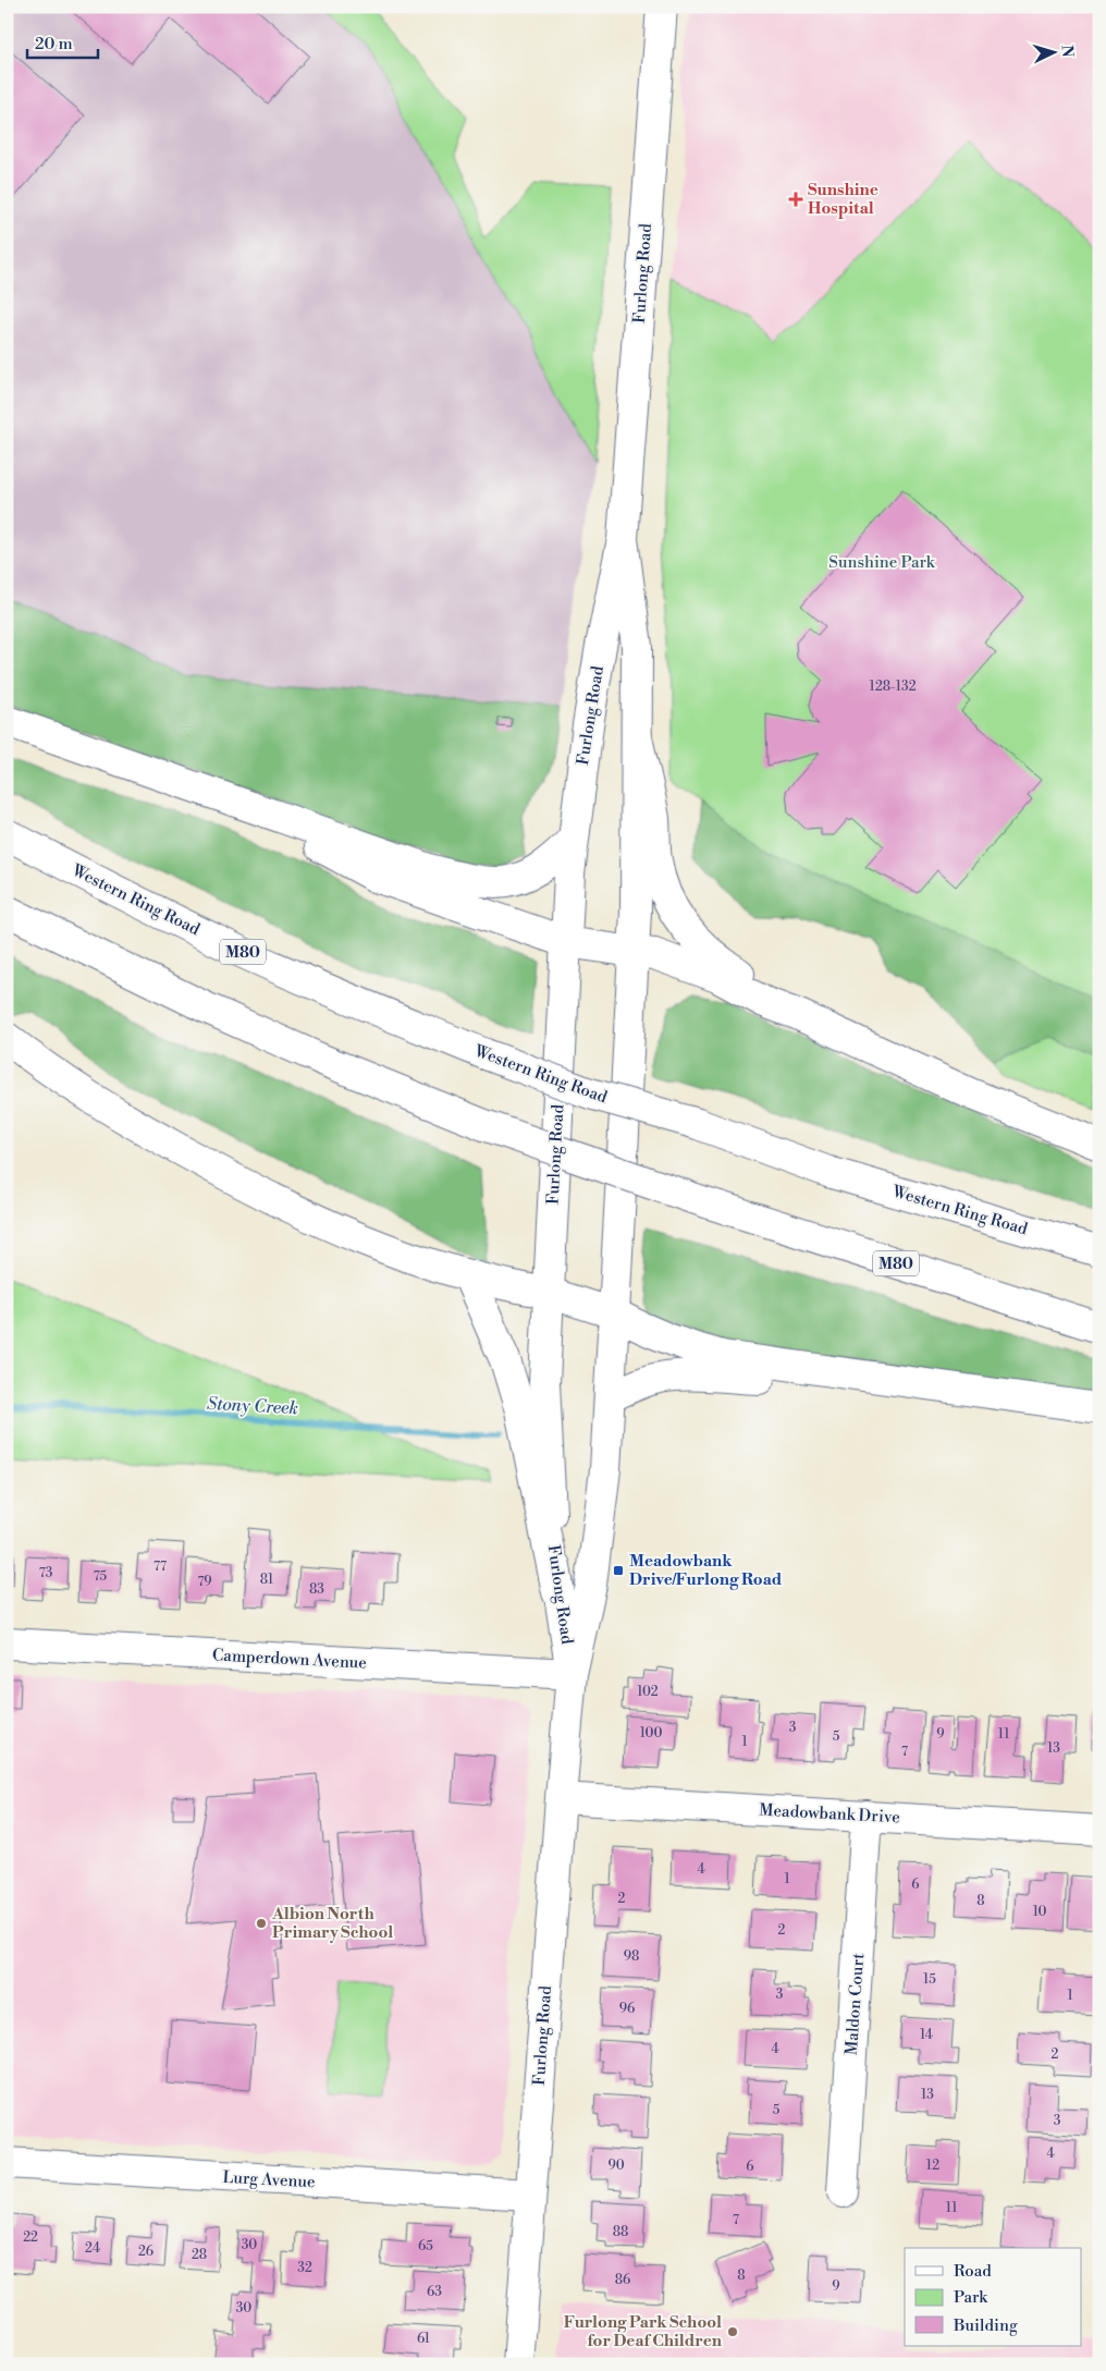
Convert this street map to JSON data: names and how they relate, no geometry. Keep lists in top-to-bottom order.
{
  "streets": {
    "main road": [
      "Furlong Road",
      "Western Ring Road",
      "M80",
      "Camperdown Avenue",
      "Meadowbank Drive",
      "Maldon Court",
      "Lurg Avenue"
    ]
  },
  "crossings": [
    ["Furlong Road", "Camperdown Avenue"],
    ["Furlong Road", "Meadowbank Drive"],
    ["Furlong Road", "Lurg Avenue"],
    ["Meadowbank Drive", "Maldon Court"]
  ],
  "water": ["Stony Creek"],
  "parks": ["Sunshine Park"],
  "places": {
    "health": ["Sunshine Hospital"],
    "transit": ["Meadowbank Drive/Furlong Road"],
    "other": ["Albion North Primary School", "Furlong Park School for Deaf Children"]
  },
  "house_numbers": [
    "128-132",
    "77",
    "73",
    "75",
    "81",
    "79",
    "83",
    "102",
    "3",
    "100",
    "9",
    "11",
    "5",
    "1",
    "13",
    "7",
    "4",
    "1",
    "6",
    "2",
    "8",
    "10",
    "2",
    "98",
    "15",
    "3",
    "1",
    "96",
    "14",
    "4",
    "2",
    "13",
    "5",
    "3",
    "4",
    "90",
    "12",
    "6",
    "11",
    "7",
    "88",
    "22",
    "30",
    "65",
    "24",
    "26",
    "28",
    "32",
    "8",
    "86",
    "9",
    "63",
    "30",
    "61"
  ],
  "legend": ["Road", "Park", "Building"],
  "scale_bar": "20 m",
  "north": "right"
}
